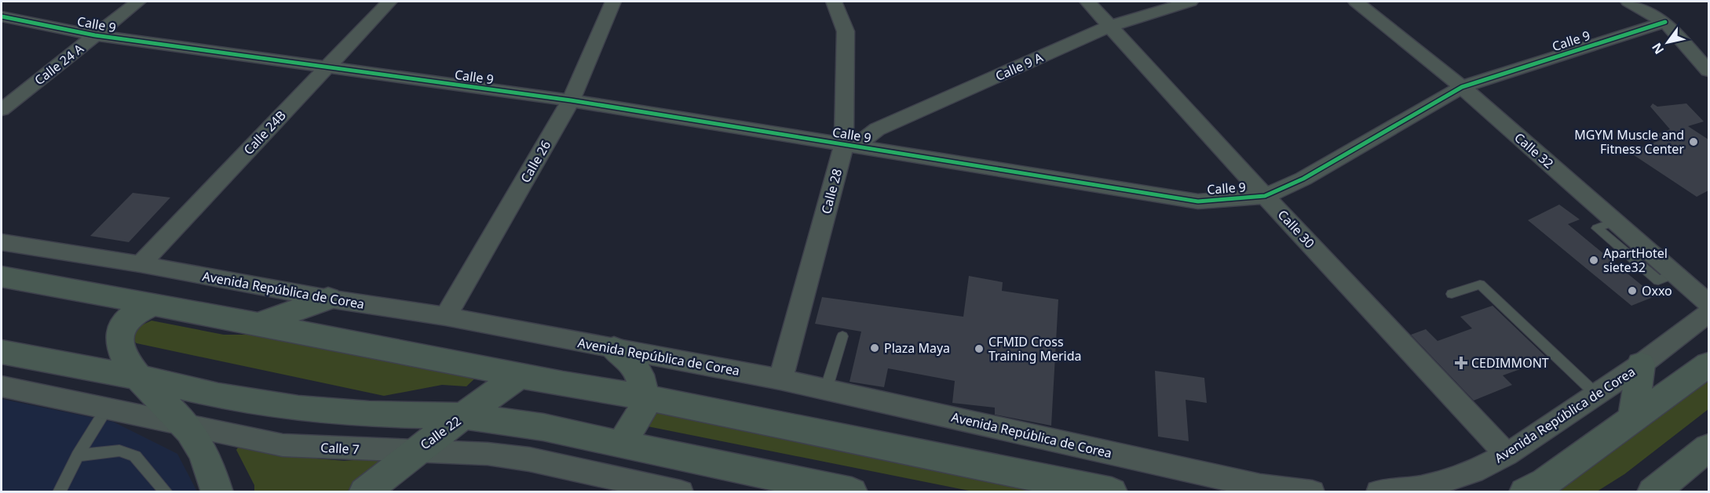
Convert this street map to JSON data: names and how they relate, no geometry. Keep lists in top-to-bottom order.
{
  "streets": {
    "main road": ["Calle 22"],
    "street": [
      "Calle 9",
      "Calle 24 A",
      "Calle 9 A",
      "Calle 24B",
      "Calle 32",
      "Calle 26",
      "Calle 28",
      "Calle 30",
      "Avenida República de Corea",
      "Calle 7"
    ]
  },
  "crossings": [
    ["Calle 9", "Calle 24 A"],
    ["Calle 9", "Calle 9 A"],
    ["Calle 9", "Calle 24B"],
    ["Calle 9", "Calle 32"],
    ["Calle 9", "Calle 26"],
    ["Calle 9", "Calle 28"],
    ["Calle 9", "Calle 30"],
    ["Calle 9 A", "Calle 28"],
    ["Calle 9 A", "Calle 30"],
    ["Calle 24B", "Avenida República de Corea"],
    ["Calle 26", "Avenida República de Corea"],
    ["Calle 28", "Avenida República de Corea"],
    ["Calle 30", "Avenida República de Corea"],
    ["Calle 22", "Calle 7"]
  ],
  "places": {
    "other": [
      "MGYM Muscle and Fitness Center",
      "ApartHotel siete32",
      "Oxxo",
      "Plaza Maya",
      "CFMID Cross Training Merida"
    ],
    "health": ["CEDIMMONT"]
  },
  "north": "bottom left"
}
